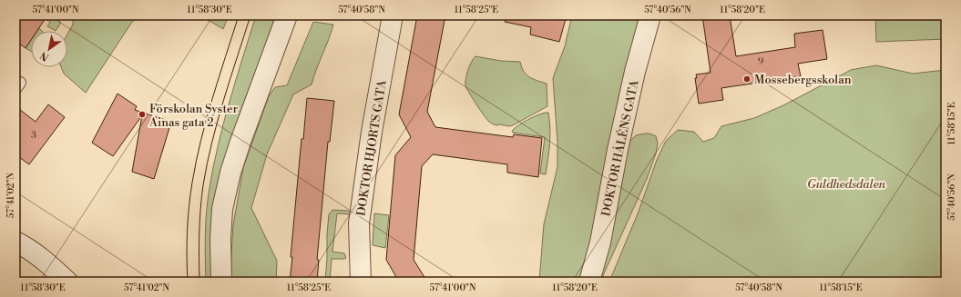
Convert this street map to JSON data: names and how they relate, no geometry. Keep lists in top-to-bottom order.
{
  "streets": {
    "street": ["DOKTOR HJORTS GATA", "DOKTOR HÅLÉNS GATA"]
  },
  "parks": ["Guldhedsdalen"],
  "places": ["Mossebergsskolan", "Förskolan Syster Ainas gata 2"],
  "house_numbers": ["9", "3"],
  "north": "bottom left",
  "coordinates": [
    "57°41'00\"N",
    "11°58'30\"E",
    "57°40'58\"N",
    "11°58'25\"E",
    "57°40'56\"N",
    "11°58'20\"E",
    "11°58'15\"E",
    "57°41'02\"N"
  ]
}
